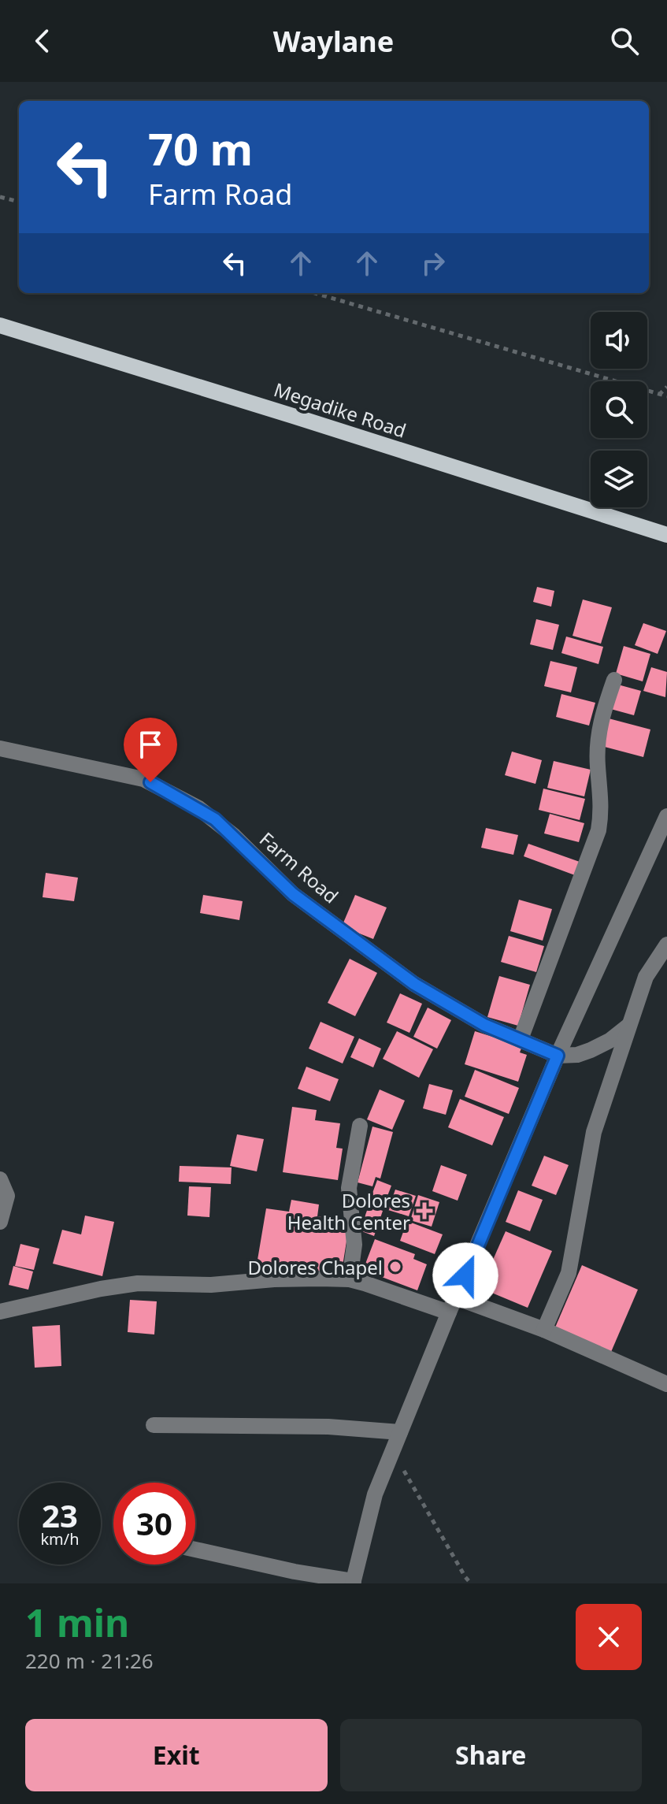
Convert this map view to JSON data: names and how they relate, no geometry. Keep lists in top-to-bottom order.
{
  "streets": {
    "main road": ["Megadike Road"],
    "street": ["Farm Road"]
  },
  "places": {
    "health": ["Dolores Health Center"],
    "other": ["Dolores Chapel"]
  },
  "page": {
    "header": "Waylane",
    "turn": ["70 m", "Farm Road"],
    "speed": "23 km/h",
    "limit": "30",
    "heading": ["1 min", "220 m · 21:26"],
    "buttons": ["Exit", "Share"]
  }
}
